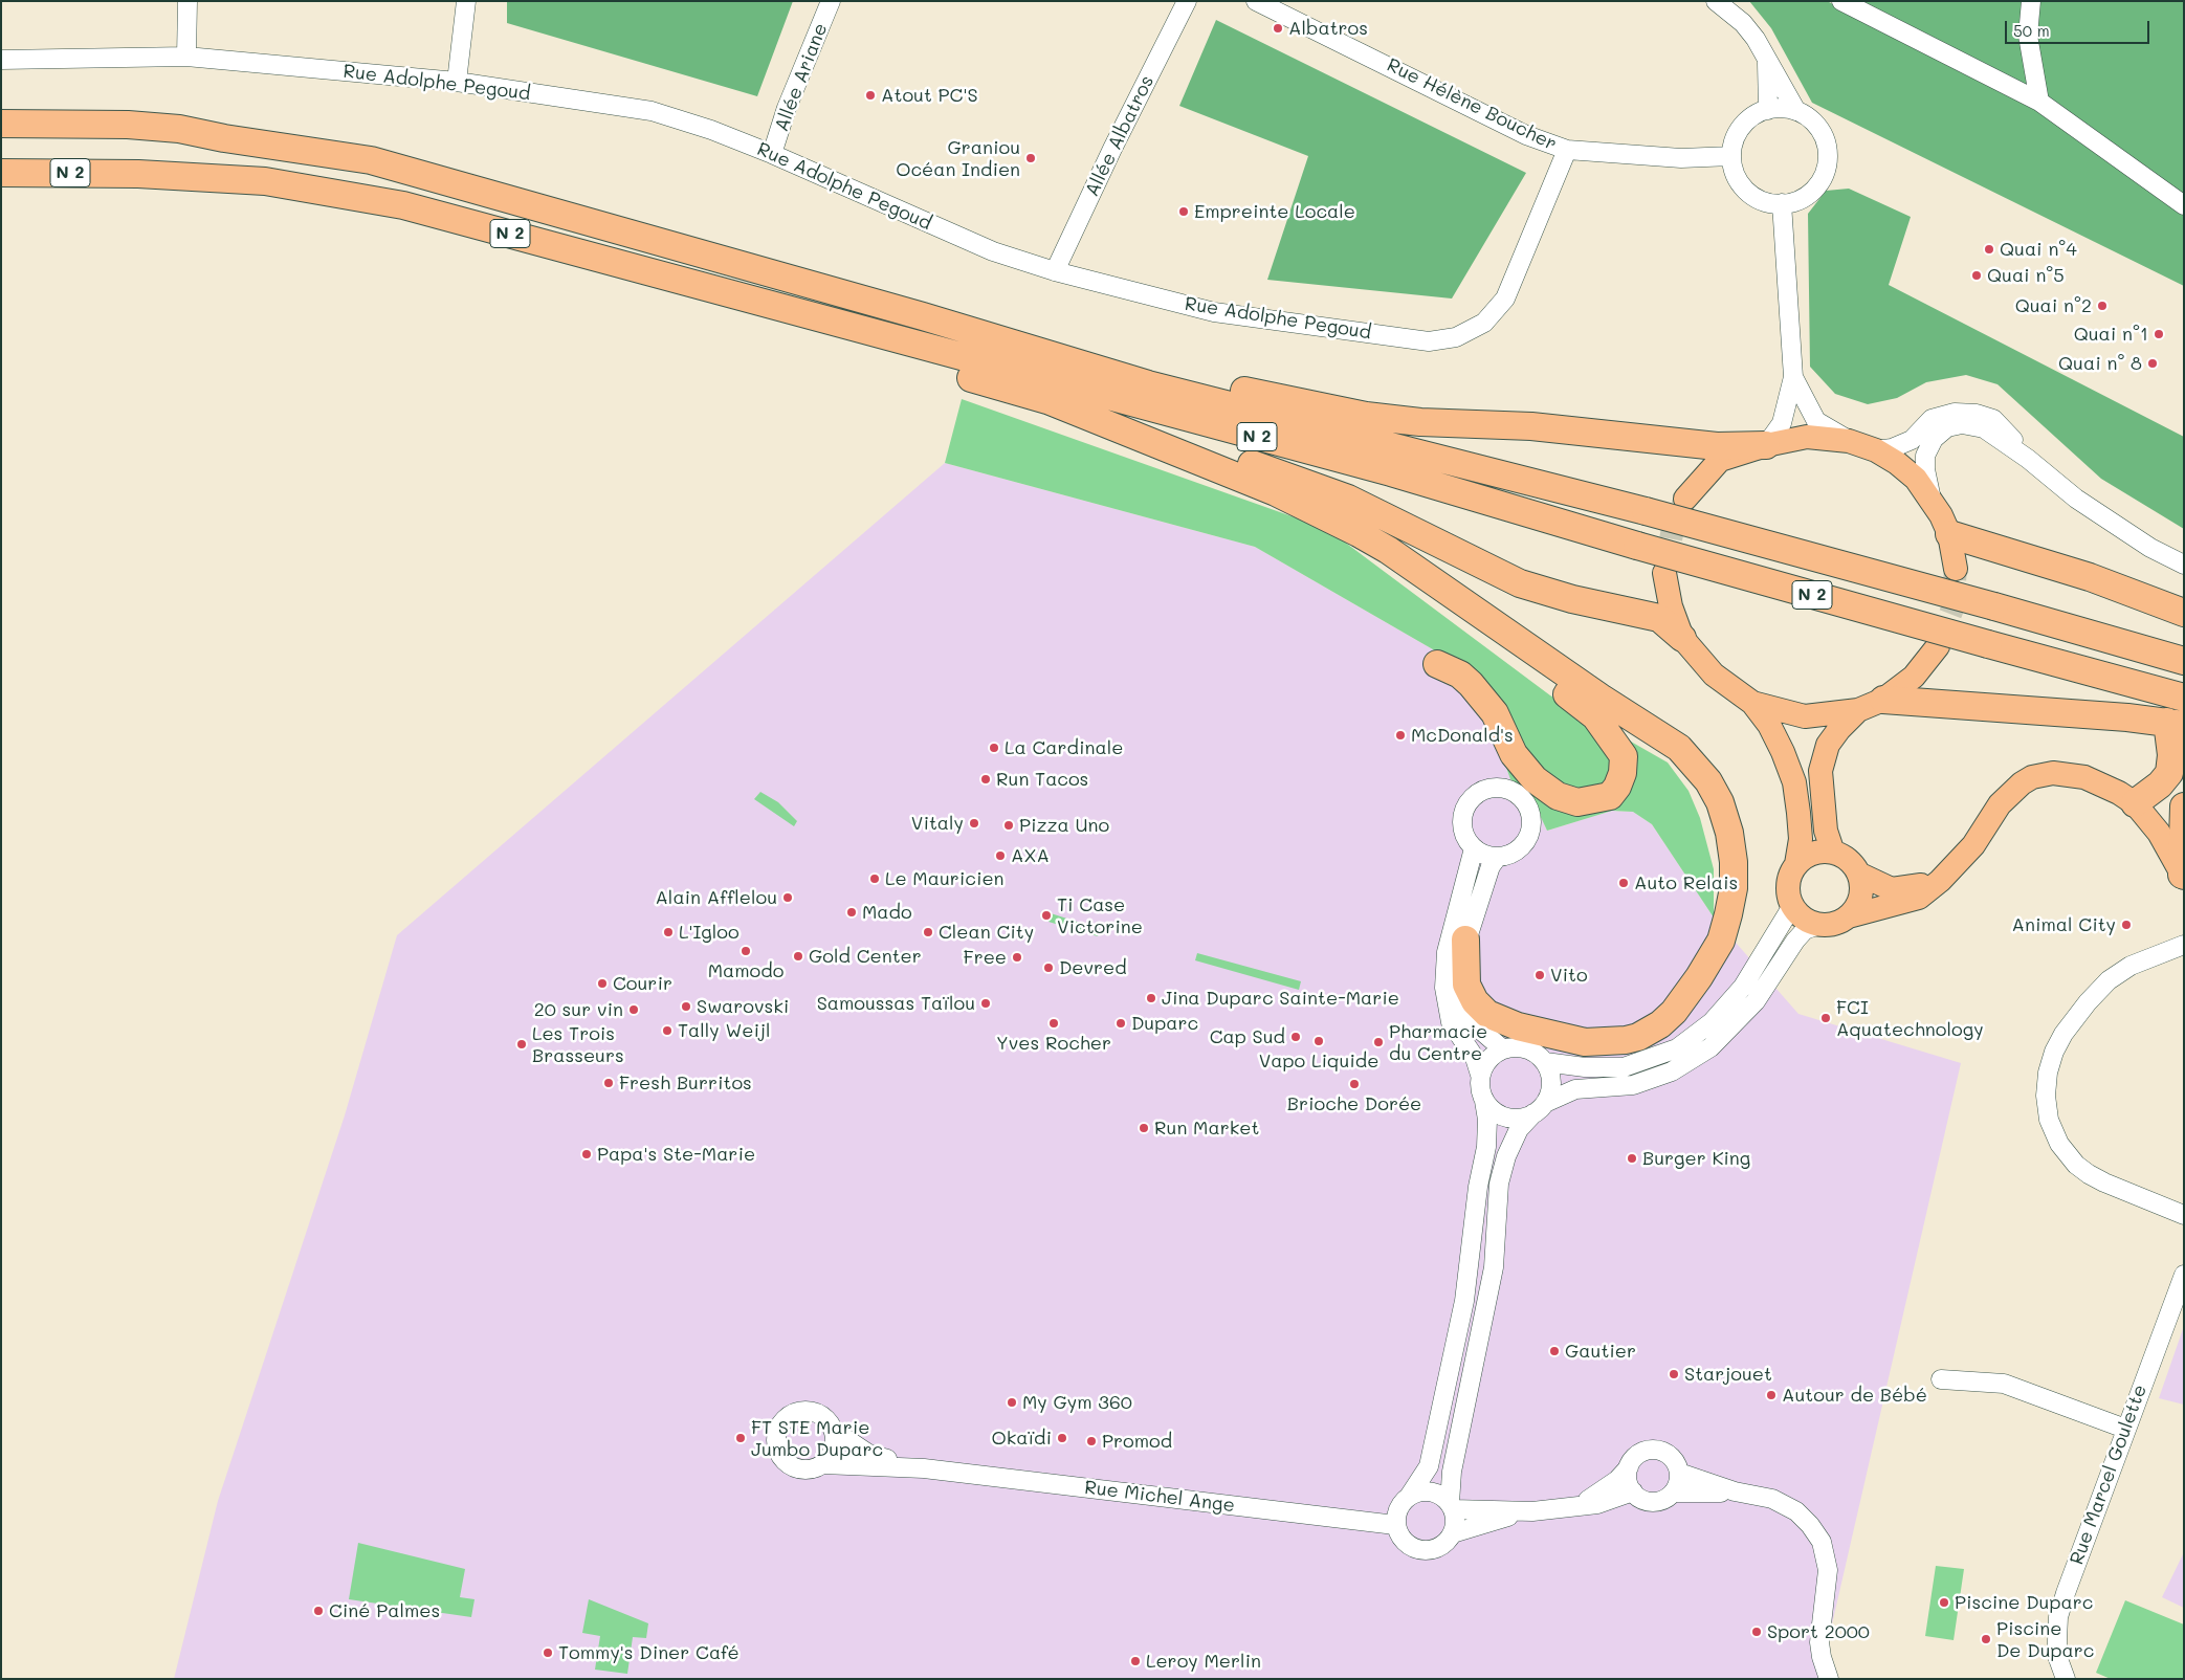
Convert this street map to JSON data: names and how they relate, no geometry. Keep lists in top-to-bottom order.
{
  "streets": {
    "highway": ["N 2"],
    "street": [
      "Allée Ariane",
      "Rue Adolphe Pegoud",
      "Rue Hélène Boucher",
      "Allée Albatros",
      "Rue Marcel Goulette",
      "Rue Michel Ange"
    ]
  },
  "crossings": [
    ["Allée Ariane", "Rue Adolphe Pegoud"],
    ["Rue Adolphe Pegoud", "Rue Hélène Boucher"],
    ["Rue Adolphe Pegoud", "Allée Albatros"]
  ],
  "places": [
    "Albatros",
    "Atout PC'S",
    "Graniou Océan Indien",
    "Empreinte Locale",
    "Quai n°4",
    "Quai n°5",
    "Quai n°2",
    "Quai n°1",
    "Quai n° 8",
    "McDonald's",
    "La Cardinale",
    "Run Tacos",
    "Vitaly",
    "Pizza Uno",
    "AXA",
    "Le Mauricien",
    "Auto Relais",
    "Alain Afflelou",
    "Mado",
    "Ti Case Victorine",
    "Animal City",
    "L'Igloo",
    "Clean City",
    "Mamodo",
    "Gold Center",
    "Free",
    "Devred",
    "Vito",
    "Courir",
    "Jina Duparc Sainte-Marie",
    "Samoussas Taïlou",
    "Swarovski",
    "20 sur vin",
    "FCI Aquatechnology",
    "Yves Rocher",
    "Duparc",
    "Tally Weijl",
    "Cap Sud",
    "Vapo Liquide",
    "Pharmacie du Centre",
    "Les Trois Brasseurs",
    "Fresh Burritos",
    "Brioche Dorée",
    "Run Market",
    "Papa's Ste-Marie",
    "Burger King",
    "Gautier",
    "Starjouet",
    "Autour de Bébé",
    "My Gym 360",
    "FT STE Marie Jumbo Duparc",
    "Okaïdi",
    "Promod",
    "Piscine Duparc",
    "Ciné Palmes",
    "Sport 2000",
    "Piscine De Duparc",
    "Tommy's Diner Café",
    "Leroy Merlin"
  ],
  "scale_bar": "50 m"
}
